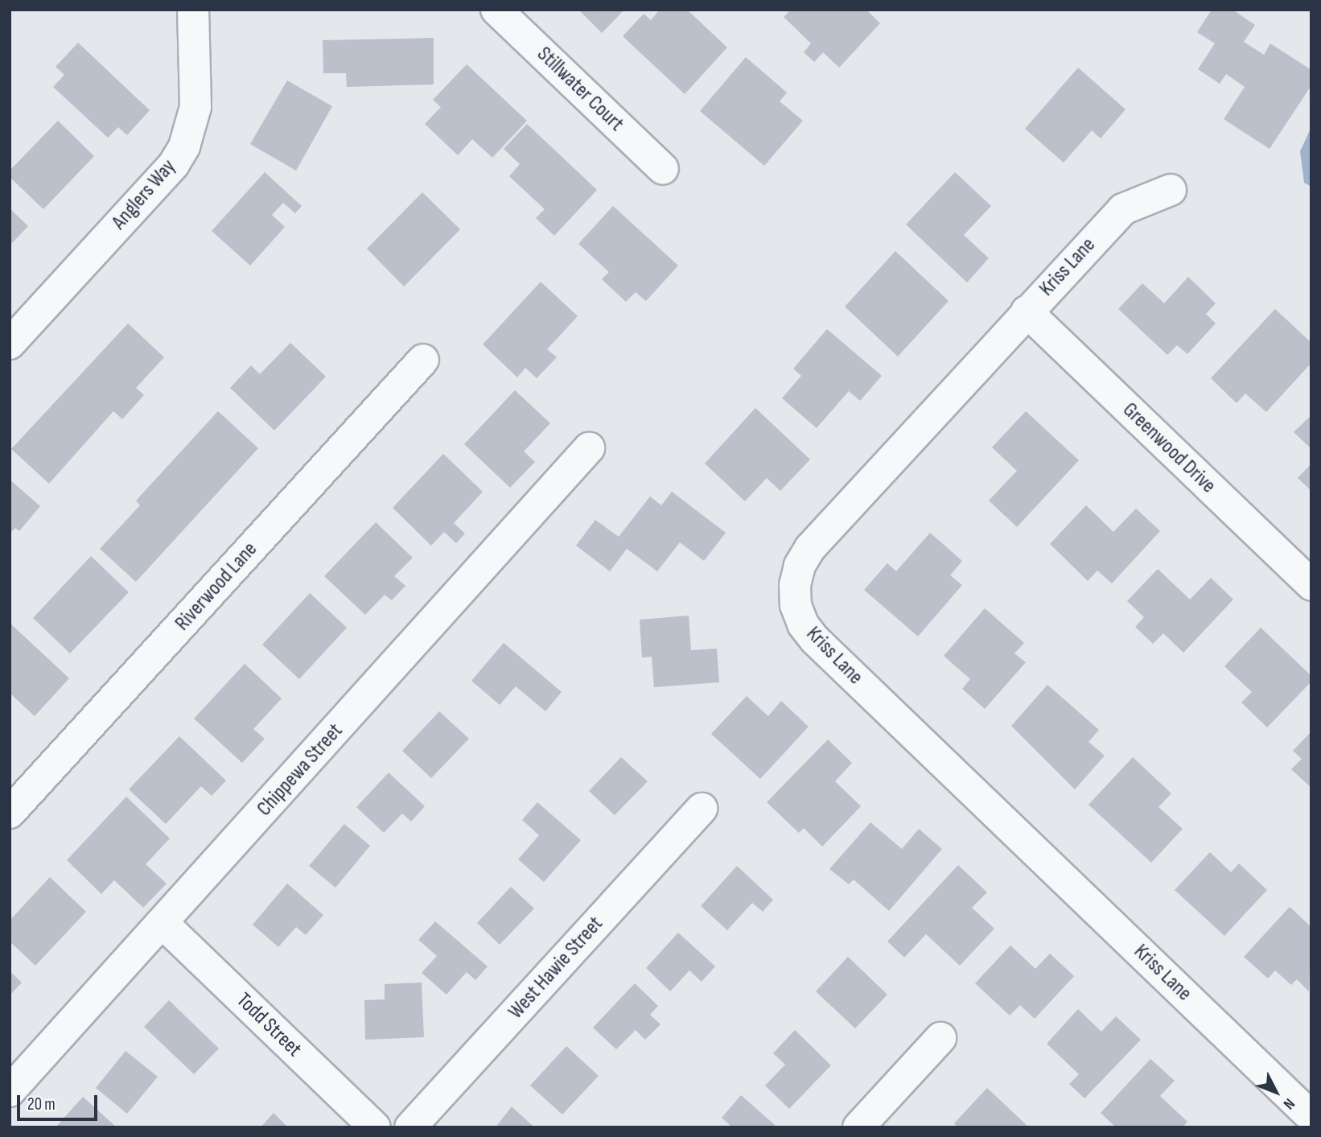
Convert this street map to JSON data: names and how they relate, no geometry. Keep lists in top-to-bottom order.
{
  "streets": {
    "street": [
      "Stillwater Court",
      "Anglers Way",
      "Kriss Lane",
      "Greenwood Drive",
      "Riverwood Lane",
      "Chippewa Street",
      "West Hawie Street",
      "Todd Street"
    ]
  },
  "crossings": [
    ["Kriss Lane", "Greenwood Drive"],
    ["Chippewa Street", "Todd Street"]
  ],
  "scale_bar": "20 m",
  "north": "bottom right"
}
